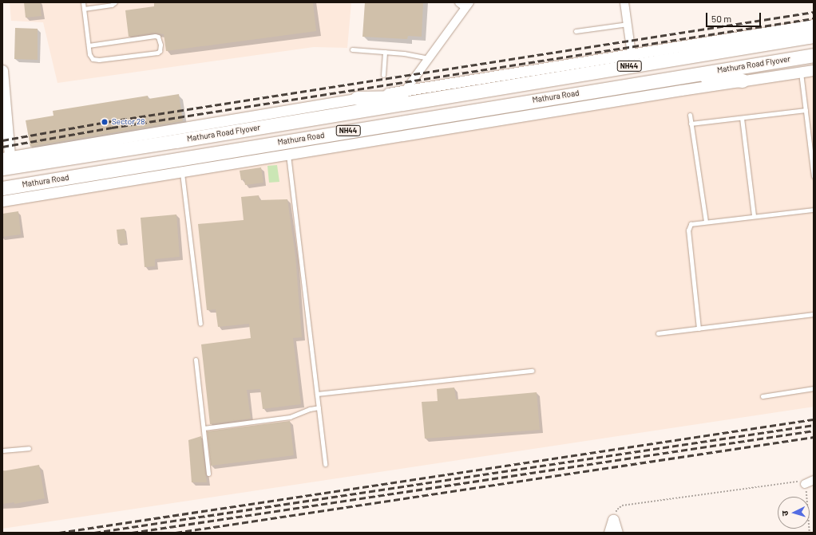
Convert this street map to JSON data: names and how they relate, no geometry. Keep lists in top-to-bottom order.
{
  "streets": {
    "highway": ["Mathura Road Flyover", "NH44", "Mathura Road"]
  },
  "crossings": [
    ["Mathura Road Flyover", "NH44"],
    ["Mathura Road Flyover", "Mathura Road"]
  ],
  "places": ["Sector 28"],
  "scale_bar": "50 m",
  "north": "left"
}
